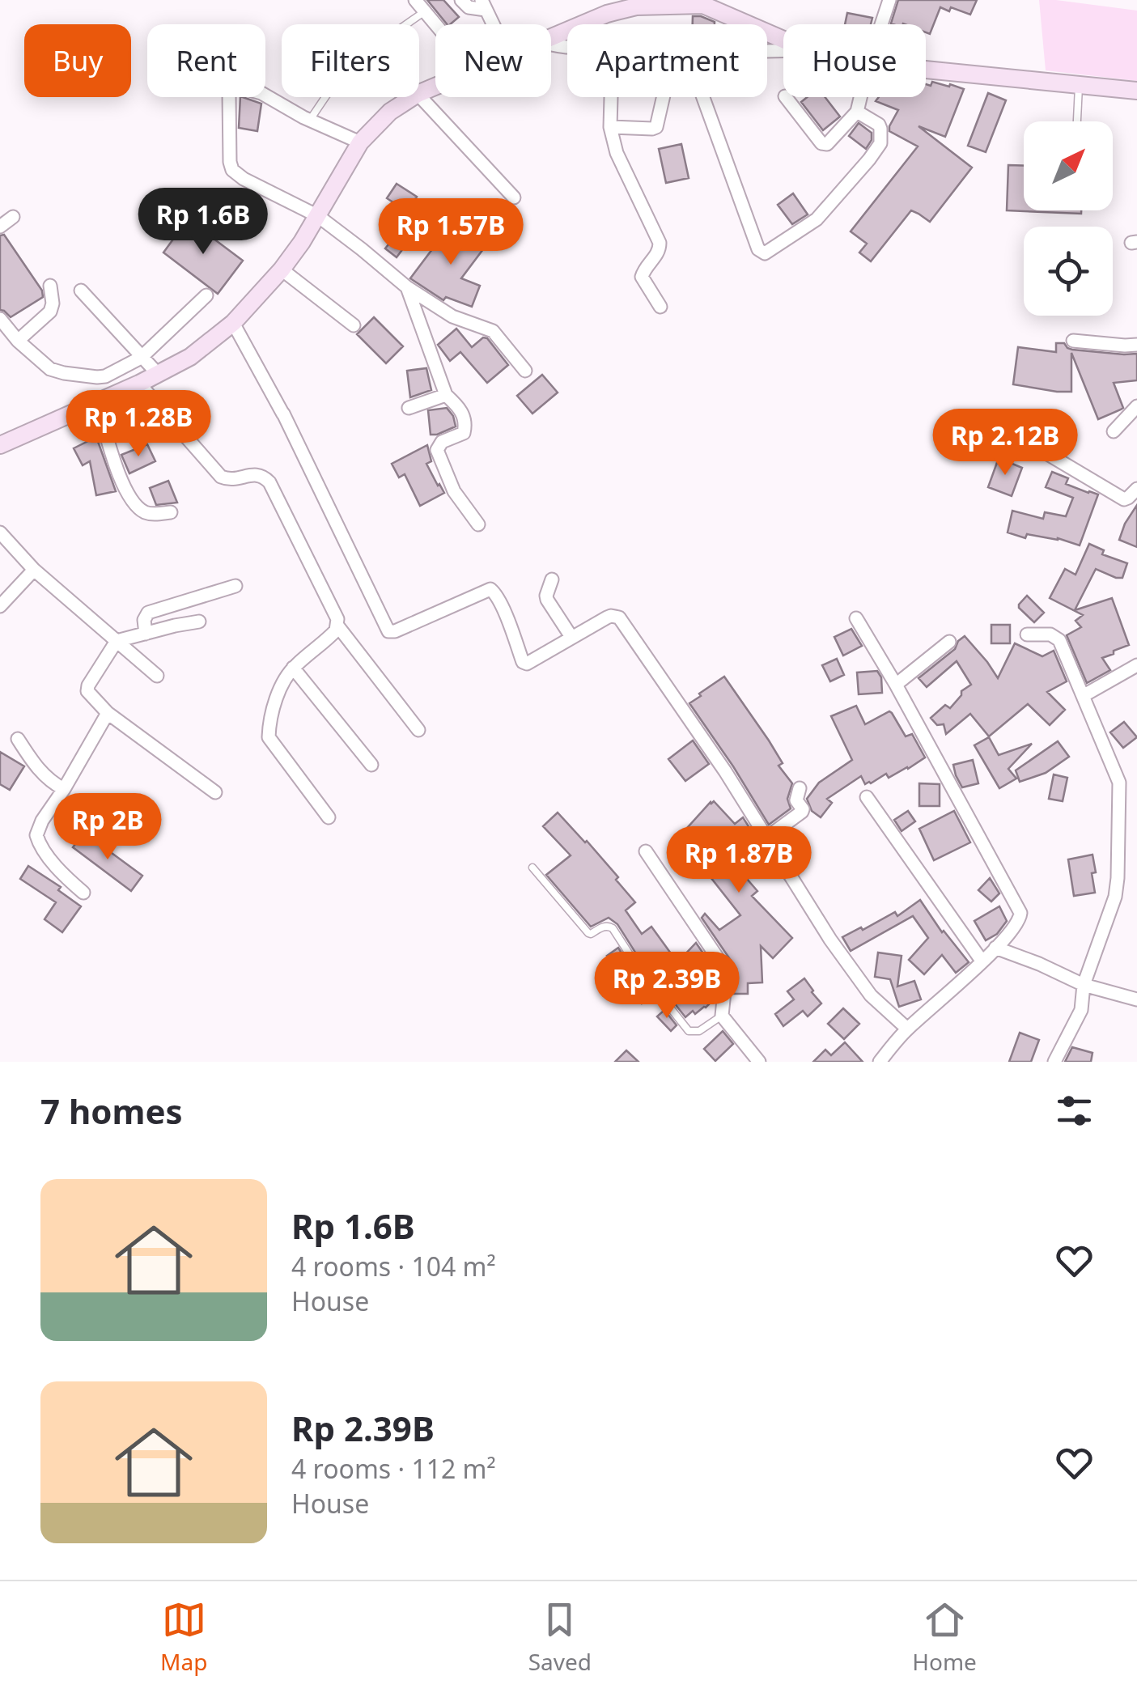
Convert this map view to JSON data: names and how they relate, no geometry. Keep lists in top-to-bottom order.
{
  "north": "top right",
  "page": {
    "chip": [
      "Buy",
      "Rent",
      "Filters",
      "New",
      "Apartment",
      "House"
    ],
    "price": [
      "Rp 1.6B",
      "Rp 1.57B",
      "Rp 1.28B",
      "Rp 2.12B",
      "Rp 2B",
      "Rp 1.87B",
      "Rp 2.39B"
    ],
    "heading": "7 homes",
    "list": [
      {
        "name": "Rp 1.6B",
        "note": "4 rooms · 104 m² · House"
      },
      {
        "name": "Rp 2.39B",
        "note": "4 rooms · 112 m² · House"
      }
    ],
    "tabs": ["Map", "Saved", "Home"]
  }
}
